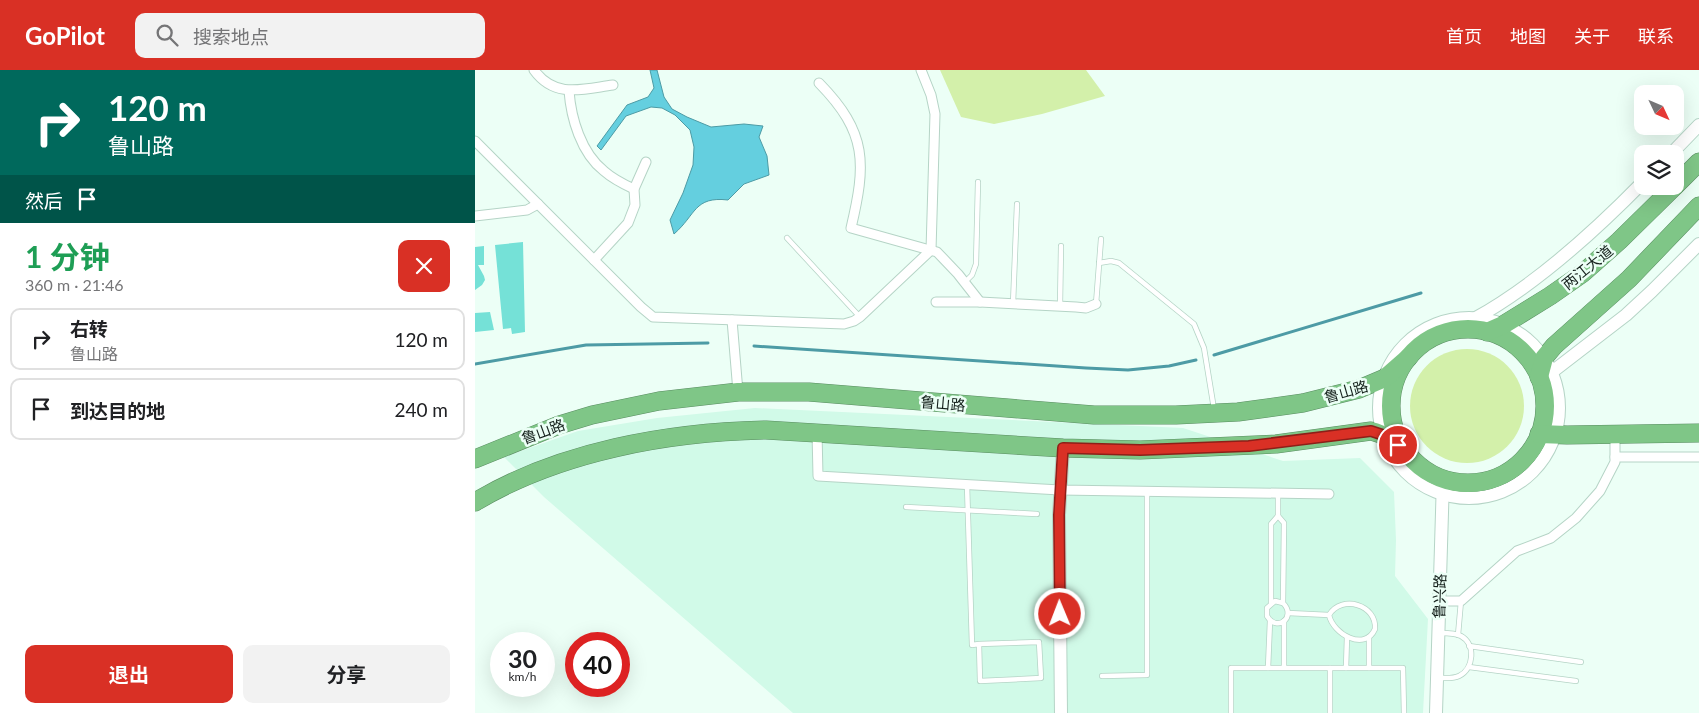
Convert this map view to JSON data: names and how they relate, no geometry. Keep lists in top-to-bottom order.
{
  "streets": {
    "highway": ["两江大道", "鲁山路"],
    "street": ["鲁兴路"]
  },
  "crossings": [
    ["两江大道", "鲁山路"],
    ["两江大道", "鲁兴路"],
    ["鲁山路", "鲁兴路"]
  ],
  "north": "bottom right",
  "page": {
    "header": "GoPilot",
    "search": "搜索地点",
    "nav": [
      "首页",
      "地图",
      "关于",
      "联系"
    ],
    "turn": ["120 m", "鲁山路"],
    "then": "然后",
    "heading": ["1 分钟", "360 m · 21:46"],
    "list": [
      {
        "name": "右转",
        "note": "鲁山路",
        "value": "120 m"
      },
      {
        "name": "到达目的地",
        "value": "240 m"
      }
    ],
    "speed": "30 km/h",
    "limit": "40",
    "buttons": ["退出", "分享"]
  }
}
